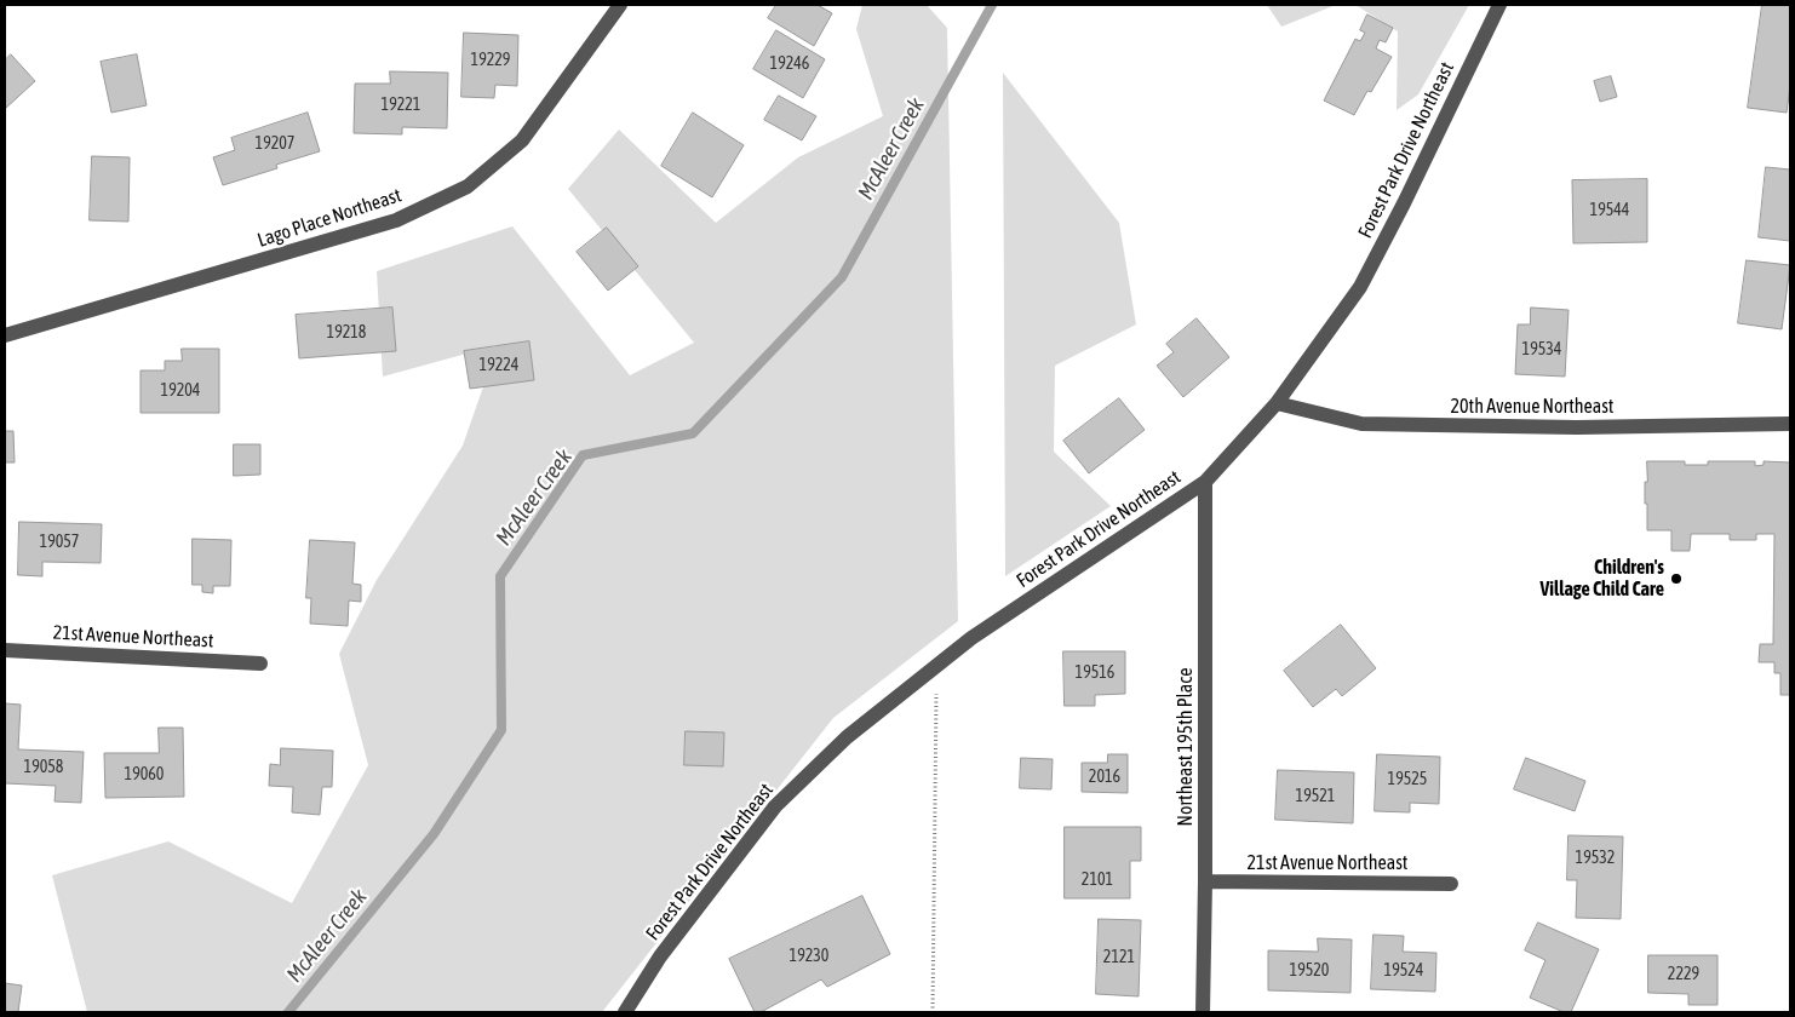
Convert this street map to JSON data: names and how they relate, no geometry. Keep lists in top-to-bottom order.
{
  "streets": {
    "street": [
      "Forest Park Drive Northeast",
      "Lago Place Northeast",
      "20th Avenue Northeast",
      "21st Avenue Northeast",
      "Northeast 195th Place"
    ]
  },
  "crossings": [
    ["Forest Park Drive Northeast", "20th Avenue Northeast"],
    ["Forest Park Drive Northeast", "Northeast 195th Place"],
    ["21st Avenue Northeast", "Northeast 195th Place"]
  ],
  "water": ["McAleer Creek"],
  "places": ["Children's Village Child Care"],
  "house_numbers": [
    "19229",
    "19246",
    "19221",
    "19207",
    "19544",
    "19218",
    "19534",
    "19224",
    "19204",
    "19057",
    "19516",
    "19058",
    "19060",
    "2016",
    "19525",
    "19521",
    "19532",
    "2101",
    "19230",
    "2121",
    "19520",
    "19524",
    "2229"
  ]
}
